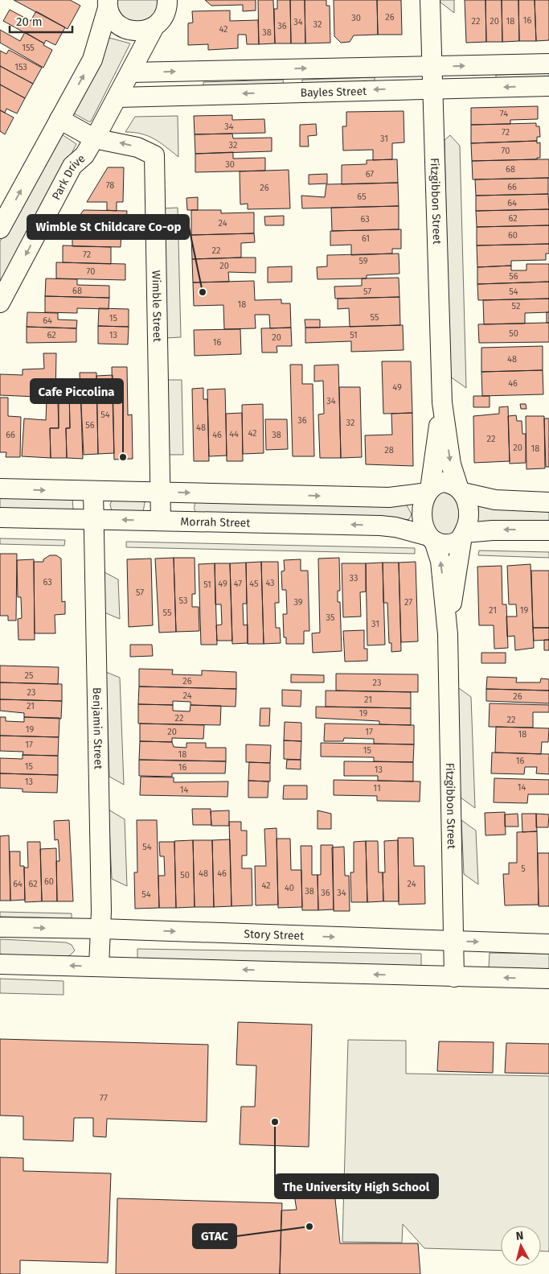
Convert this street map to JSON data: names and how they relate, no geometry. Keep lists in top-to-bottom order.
{
  "streets": {
    "street": [
      "Bayles Street",
      "Park Drive",
      "Fitzgibbon Street",
      "Wimble Street",
      "Morrah Street",
      "Benjamin Street",
      "Story Street"
    ]
  },
  "crossings": [
    ["Bayles Street", "Park Drive"],
    ["Bayles Street", "Fitzgibbon Street"],
    ["Park Drive", "Wimble Street"],
    ["Fitzgibbon Street", "Morrah Street"],
    ["Fitzgibbon Street", "Story Street"],
    ["Wimble Street", "Morrah Street"],
    ["Morrah Street", "Benjamin Street"],
    ["Benjamin Street", "Story Street"]
  ],
  "one_way": ["Wimble Street"],
  "places": [
    "Wimble St Childcare Co-op",
    "Cafe Piccolina",
    "The University High School",
    "GTAC"
  ],
  "house_numbers": [
    "26",
    "30",
    "16",
    "22",
    "20",
    "18",
    "34",
    "32",
    "36",
    "42",
    "38",
    "155",
    "153",
    "74",
    "34",
    "72",
    "31",
    "32",
    "70",
    "30",
    "68",
    "67",
    "78",
    "66",
    "26",
    "65",
    "64",
    "62",
    "63",
    "24",
    "60",
    "61",
    "22",
    "72",
    "59",
    "20",
    "70",
    "56",
    "68",
    "57",
    "54",
    "18",
    "52",
    "55",
    "15",
    "64",
    "50",
    "62",
    "13",
    "51",
    "20",
    "16",
    "48",
    "46",
    "49",
    "34",
    "54",
    "36",
    "32",
    "56",
    "48",
    "42",
    "44",
    "66",
    "46",
    "38",
    "22",
    "20",
    "18",
    "28",
    "33",
    "63",
    "43",
    "49",
    "47",
    "45",
    "51",
    "57",
    "53",
    "39",
    "27",
    "21",
    "19",
    "55",
    "35",
    "31",
    "25",
    "26",
    "23",
    "23",
    "24",
    "26",
    "21",
    "21",
    "19",
    "22",
    "22",
    "19",
    "20",
    "17",
    "18",
    "17",
    "15",
    "18",
    "16",
    "15",
    "16",
    "13",
    "13",
    "14",
    "11",
    "14",
    "54",
    "5",
    "48",
    "46",
    "50",
    "60",
    "64",
    "62",
    "24",
    "42",
    "40",
    "38",
    "36",
    "34",
    "54",
    "77"
  ],
  "scale_bar": "20 m",
  "north": "top"
}
